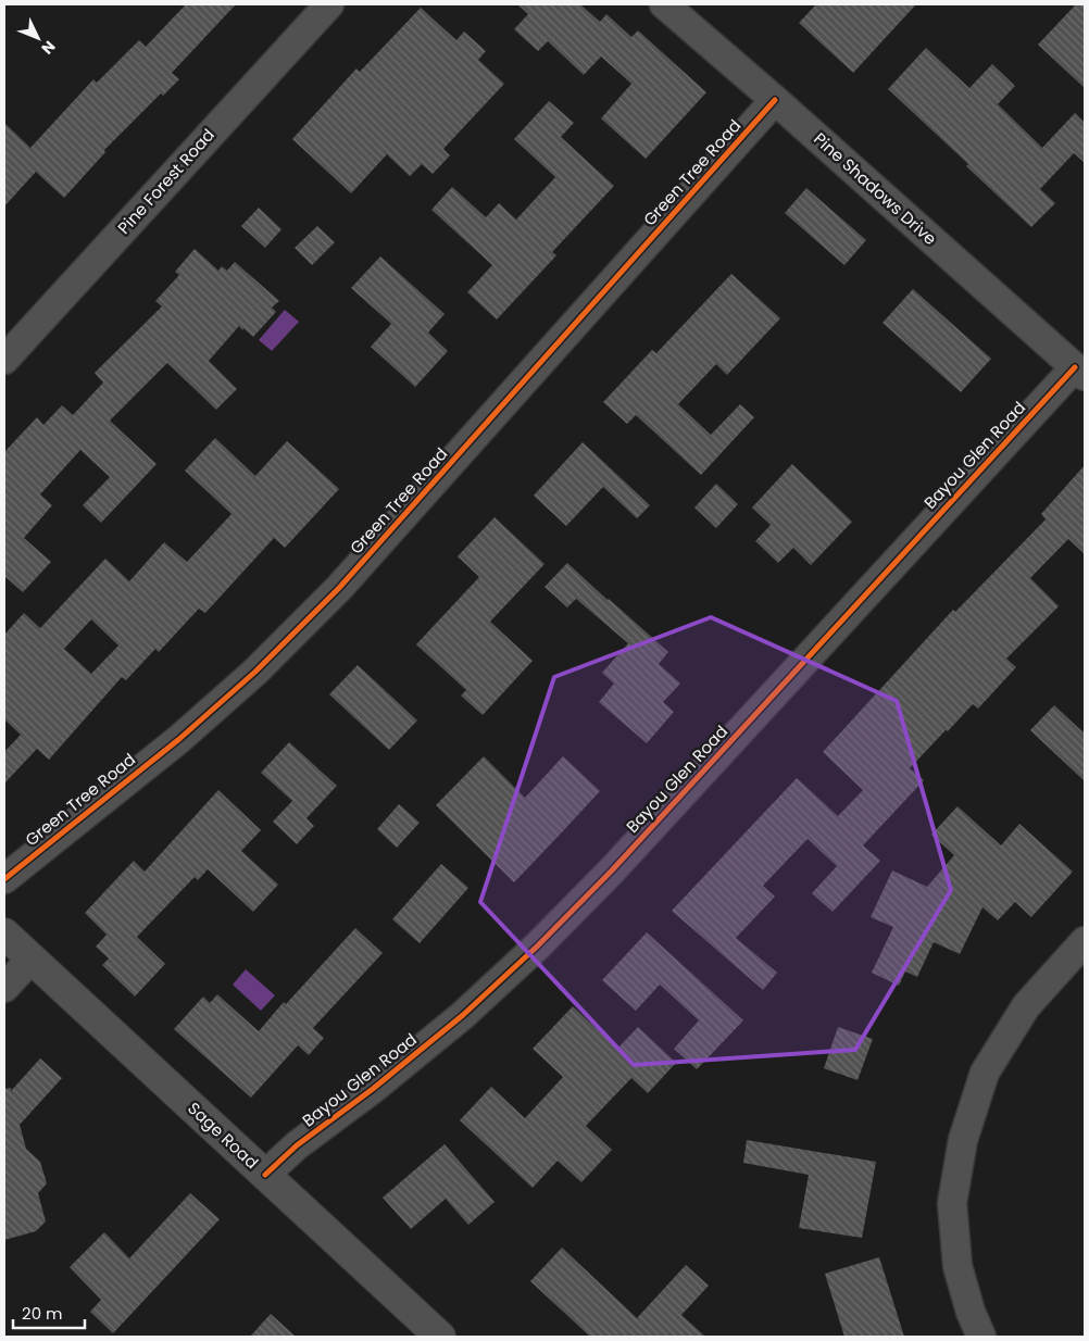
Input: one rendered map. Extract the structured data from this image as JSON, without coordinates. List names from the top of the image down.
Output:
{
  "streets": {
    "street": [
      "Green Tree Road",
      "Pine Forest Road",
      "Pine Shadows Drive",
      "Bayou Glen Road",
      "Sage Road"
    ]
  },
  "crossings": [
    ["Green Tree Road", "Pine Shadows Drive"],
    ["Pine Shadows Drive", "Bayou Glen Road"],
    ["Bayou Glen Road", "Sage Road"]
  ],
  "scale_bar": "20 m",
  "north": "bottom right"
}
